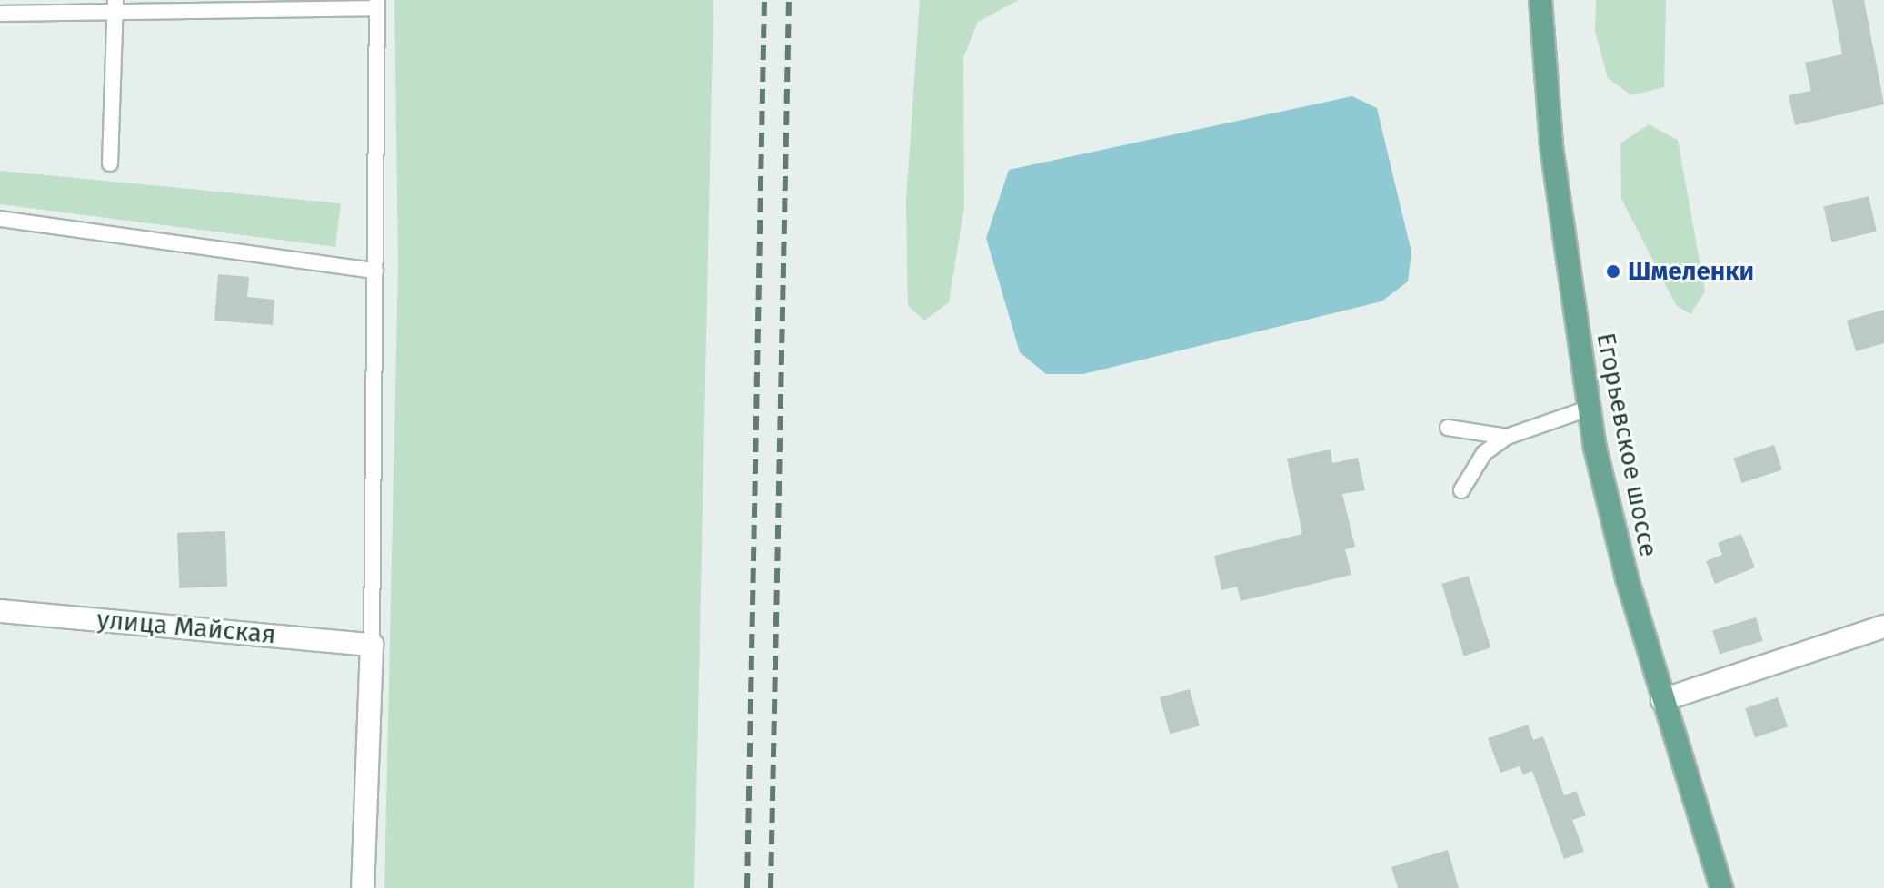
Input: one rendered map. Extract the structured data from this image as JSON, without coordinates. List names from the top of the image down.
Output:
{
  "streets": {
    "main road": ["Егорьевское шоссе"],
    "street": ["улица Майская"]
  },
  "places": ["Шмеленки"]
}
